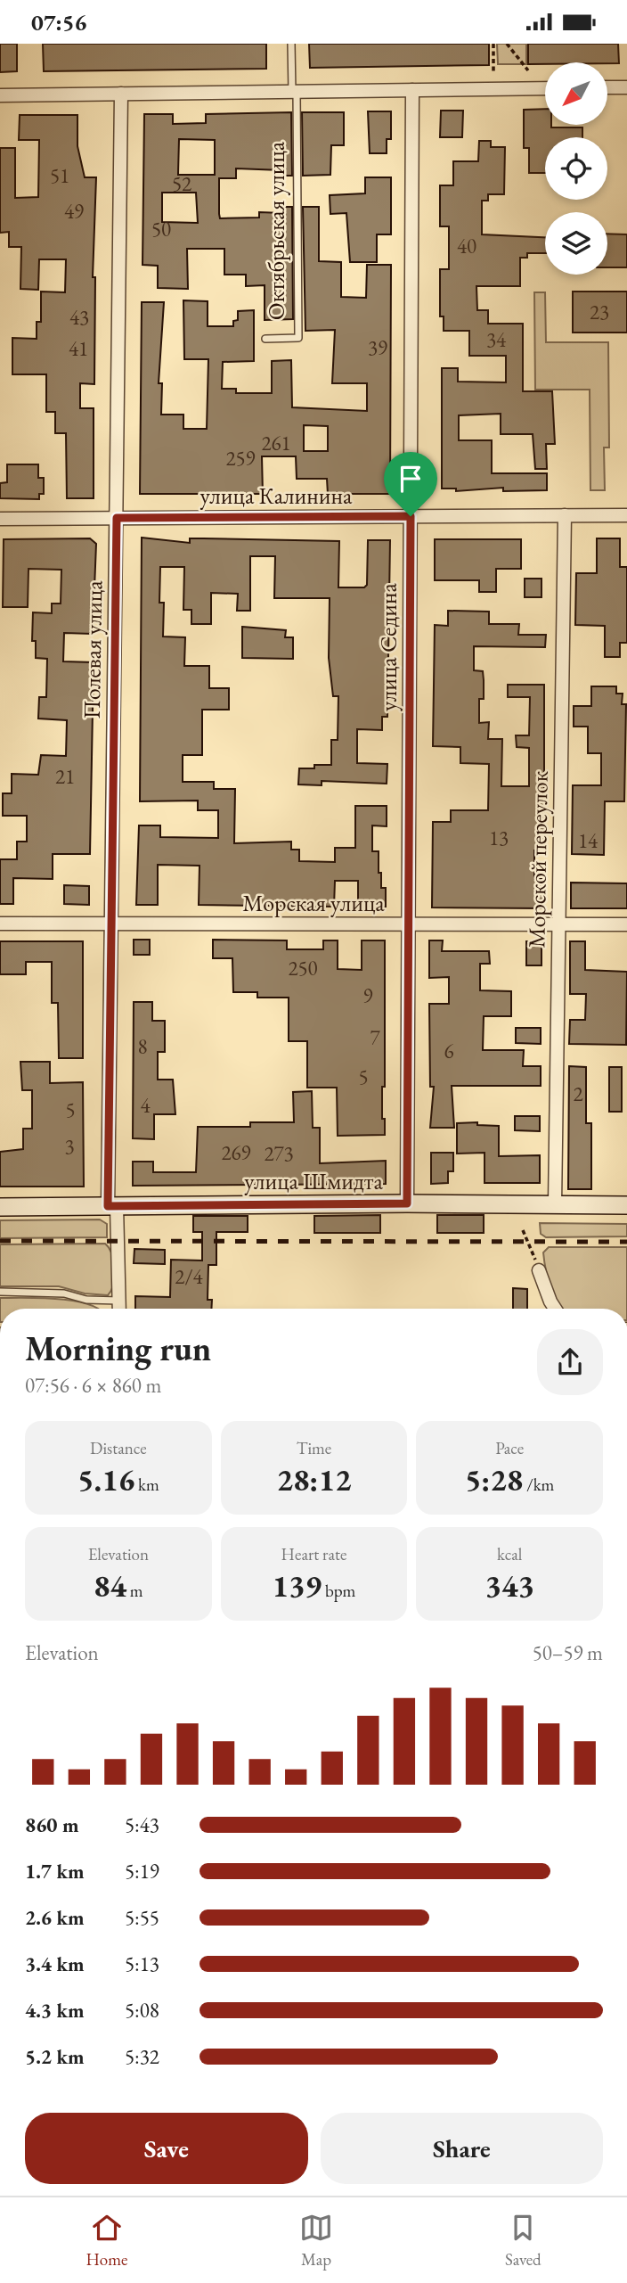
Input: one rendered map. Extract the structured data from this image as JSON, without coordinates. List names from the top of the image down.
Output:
{
  "streets": {
    "street": [
      "улица Калинина",
      "улица Седина",
      "Полевая улица",
      "Морской переулок",
      "Морская улица",
      "улица Шмидта"
    ],
    "lane": ["Октябрьская улица"]
  },
  "crossings": [
    ["улица Калинина", "улица Седина"],
    ["улица Калинина", "Полевая улица"],
    ["улица Калинина", "Морской переулок"],
    ["улица Седина", "Морская улица"],
    ["улица Седина", "улица Шмидта"],
    ["Полевая улица", "Морская улица"],
    ["Полевая улица", "улица Шмидта"],
    ["Морской переулок", "Морская улица"],
    ["Морской переулок", "улица Шмидта"]
  ],
  "house_numbers": [
    "51",
    "52",
    "49",
    "50",
    "40",
    "23",
    "43",
    "34",
    "39",
    "41",
    "261",
    "259",
    "21",
    "13",
    "14",
    "250",
    "9",
    "7",
    "8",
    "6",
    "5",
    "2",
    "4",
    "5",
    "3",
    "269",
    "273",
    "2/4"
  ],
  "north": "bottom left",
  "page": {
    "status": "07:56",
    "heading": ["Morning run", "07:56 · 6 × 860 m"],
    "stats": [
      ["Distance", "5.16 km"],
      ["Time", "28:12"],
      ["Pace", "5:28 /km"],
      ["Elevation", "84 m"],
      ["Heart rate", "139 bpm"],
      ["kcal", "343"]
    ],
    "chart": ["Elevation", "50–59 m"],
    "list": [
      {
        "name": "860 m",
        "note": "5:43"
      },
      {
        "name": "1.7 km",
        "note": "5:19"
      },
      {
        "name": "2.6 km",
        "note": "5:55"
      },
      {
        "name": "3.4 km",
        "note": "5:13"
      },
      {
        "name": "4.3 km",
        "note": "5:08"
      },
      {
        "name": "5.2 km",
        "note": "5:32"
      }
    ],
    "buttons": ["Save", "Share"],
    "tabs": ["Home", "Map", "Saved"]
  }
}
